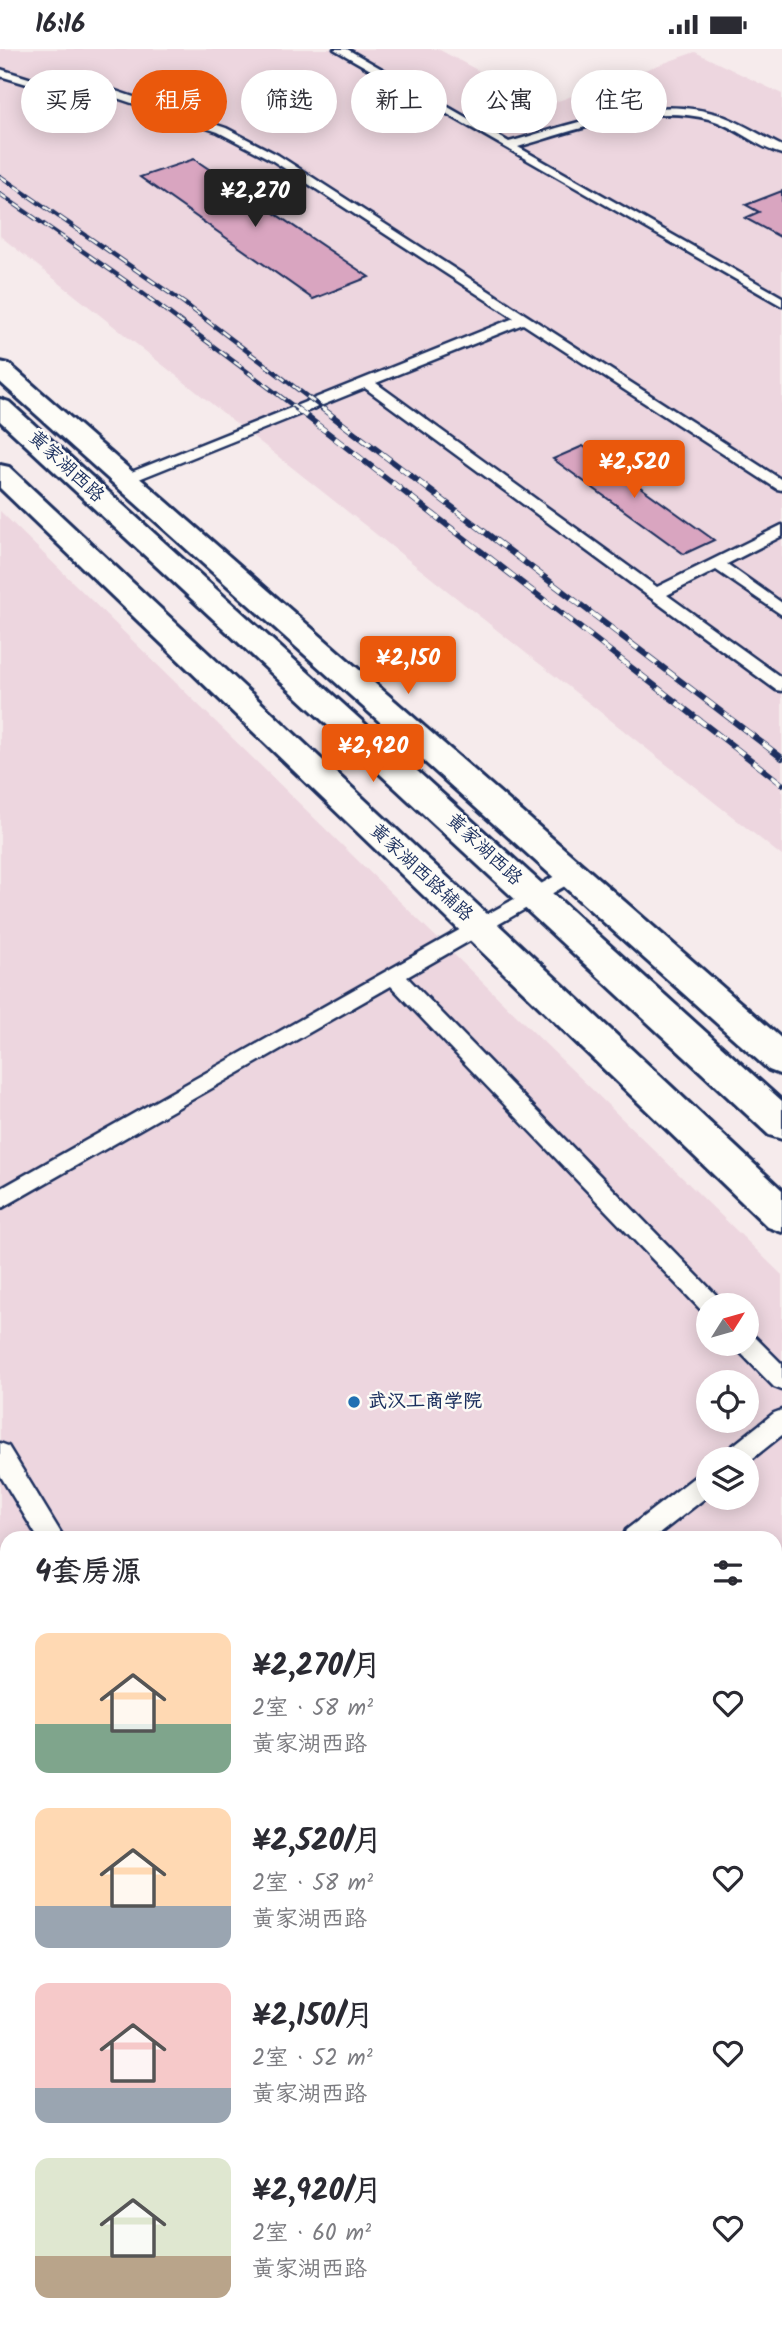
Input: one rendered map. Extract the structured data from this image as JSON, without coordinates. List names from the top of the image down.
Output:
{
  "streets": {
    "main road": ["黄家湖西路", "黄家湖西路辅路"]
  },
  "places": ["武汉工商学院"],
  "north": "top right",
  "page": {
    "status": "16:16",
    "chip": [
      "买房",
      "租房",
      "筛选",
      "新上",
      "公寓",
      "住宅"
    ],
    "price": [
      "¥2,270",
      "¥2,520",
      "¥2,150",
      "¥2,920"
    ],
    "heading": "4套房源",
    "list": [
      {
        "name": "¥2,270/月",
        "note": "2室 · 58 m² · 黄家湖西路"
      },
      {
        "name": "¥2,520/月",
        "note": "2室 · 58 m² · 黄家湖西路"
      },
      {
        "name": "¥2,150/月",
        "note": "2室 · 52 m² · 黄家湖西路"
      },
      {
        "name": "¥2,920/月",
        "note": "2室 · 60 m² · 黄家湖西路"
      }
    ]
  }
}
